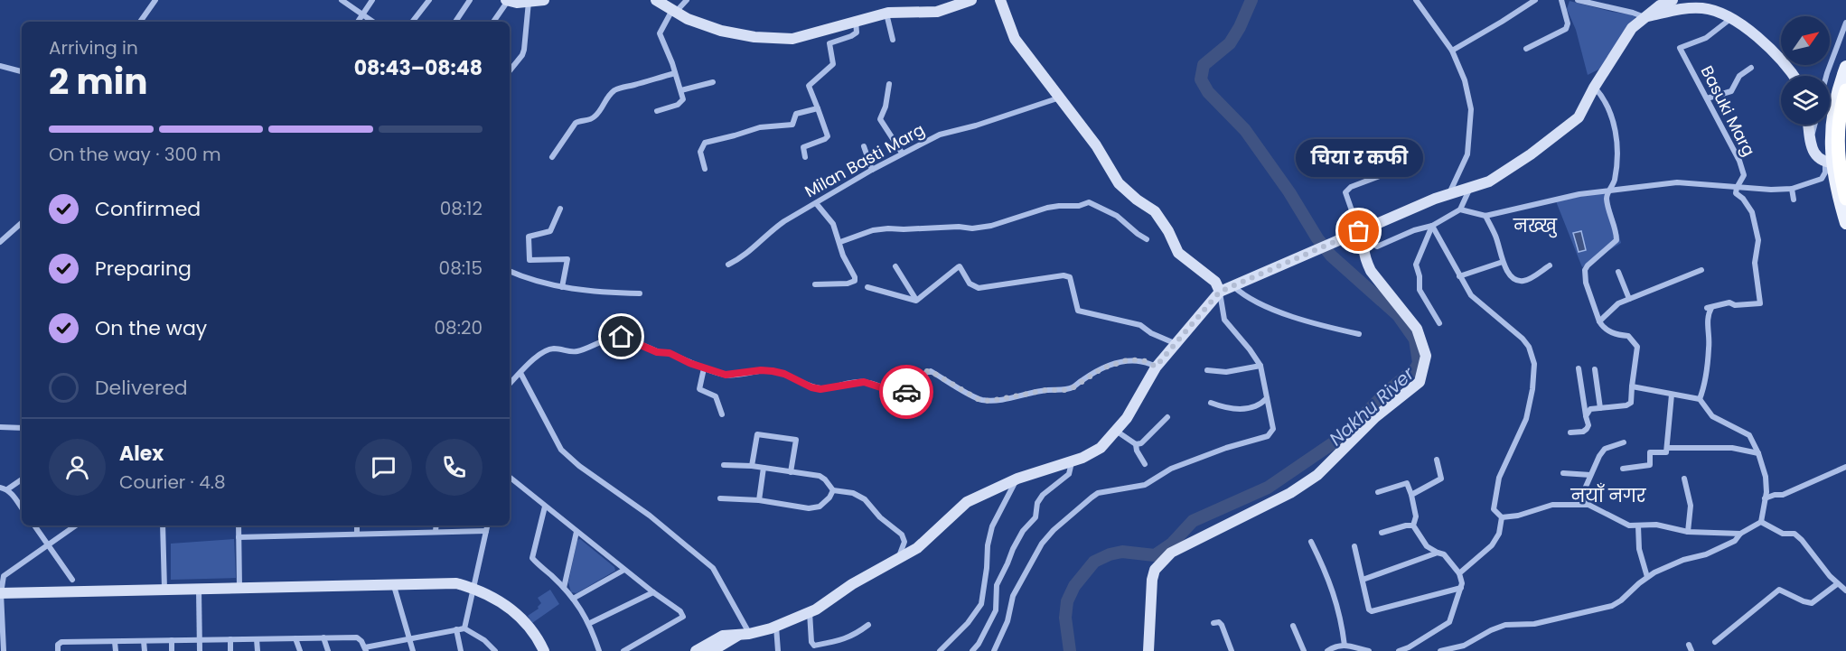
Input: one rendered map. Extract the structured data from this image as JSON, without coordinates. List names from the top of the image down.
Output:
{
  "streets": {
    "street": ["Basuki Marg", "Milan Basti Marg"]
  },
  "districts": ["नख्खु", "नयाँ नगर"],
  "water": ["Nakhu River"],
  "places": ["चिया र कफी"],
  "north": "top right",
  "page": {
    "heading": ["2 min", "Arriving in", "08:43–08:48"],
    "panel": ["Alex", "Courier · 4.8"],
    "bar": "On the way · 300 m",
    "bubble": "चिया र कफी",
    "list": [
      ["Confirmed", "08:12"],
      ["Preparing", "08:15"],
      ["On the way", "08:20"],
      "Delivered"
    ]
  }
}
